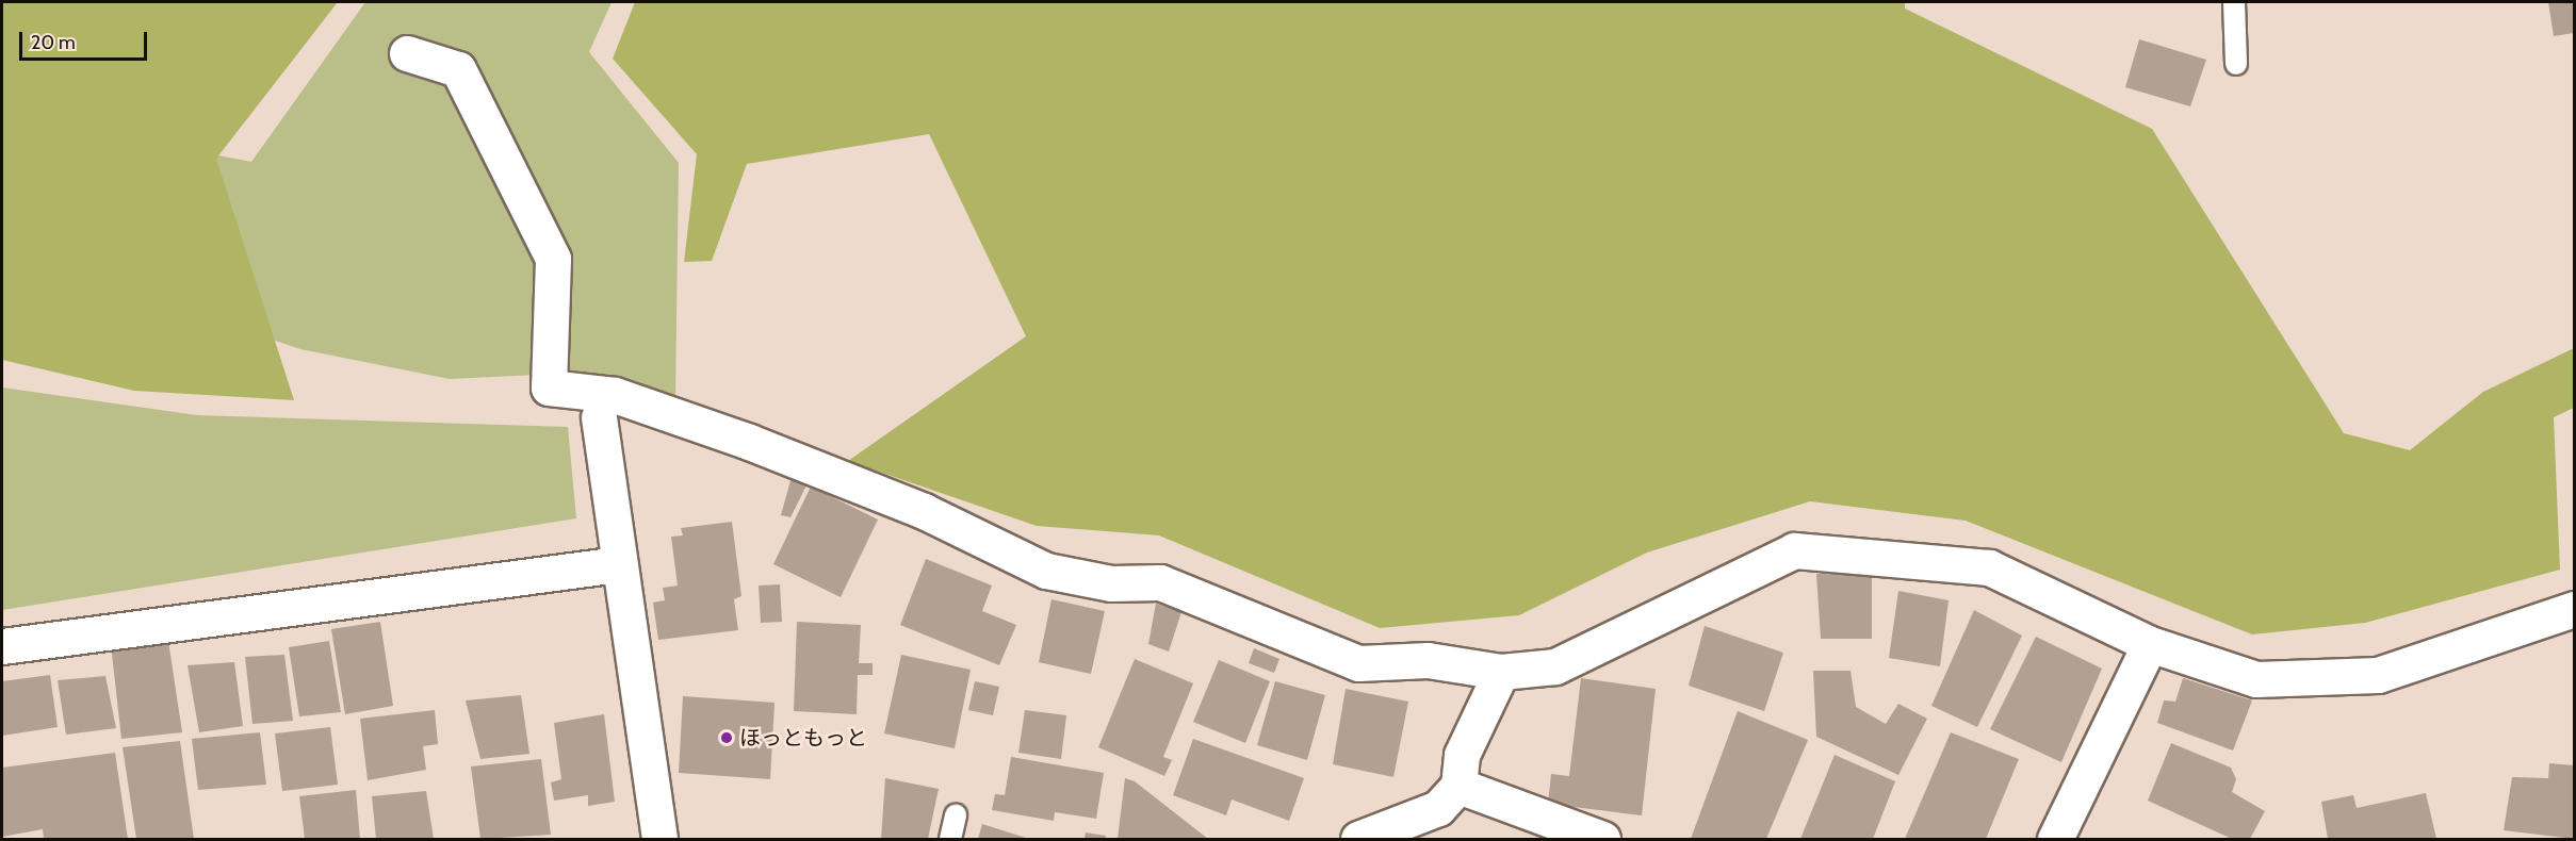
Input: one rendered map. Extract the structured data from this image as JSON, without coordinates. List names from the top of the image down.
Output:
{
  "places": ["ほっともっと"],
  "scale_bar": "20 m"
}
